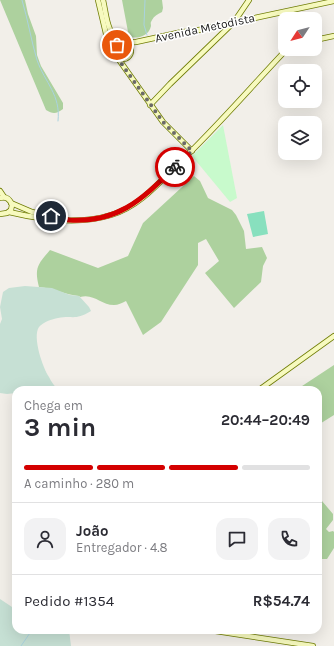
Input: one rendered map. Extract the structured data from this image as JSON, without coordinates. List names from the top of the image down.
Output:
{
  "streets": {
    "street": ["Avenida Metodista"]
  },
  "north": "bottom left",
  "page": {
    "heading": ["3 min", "Chega em", "20:44–20:49"],
    "panel": [
      "João",
      "Entregador · 4.8",
      "Pedido #1354",
      "R$54.74"
    ],
    "bar": "A caminho · 280 m"
  }
}
